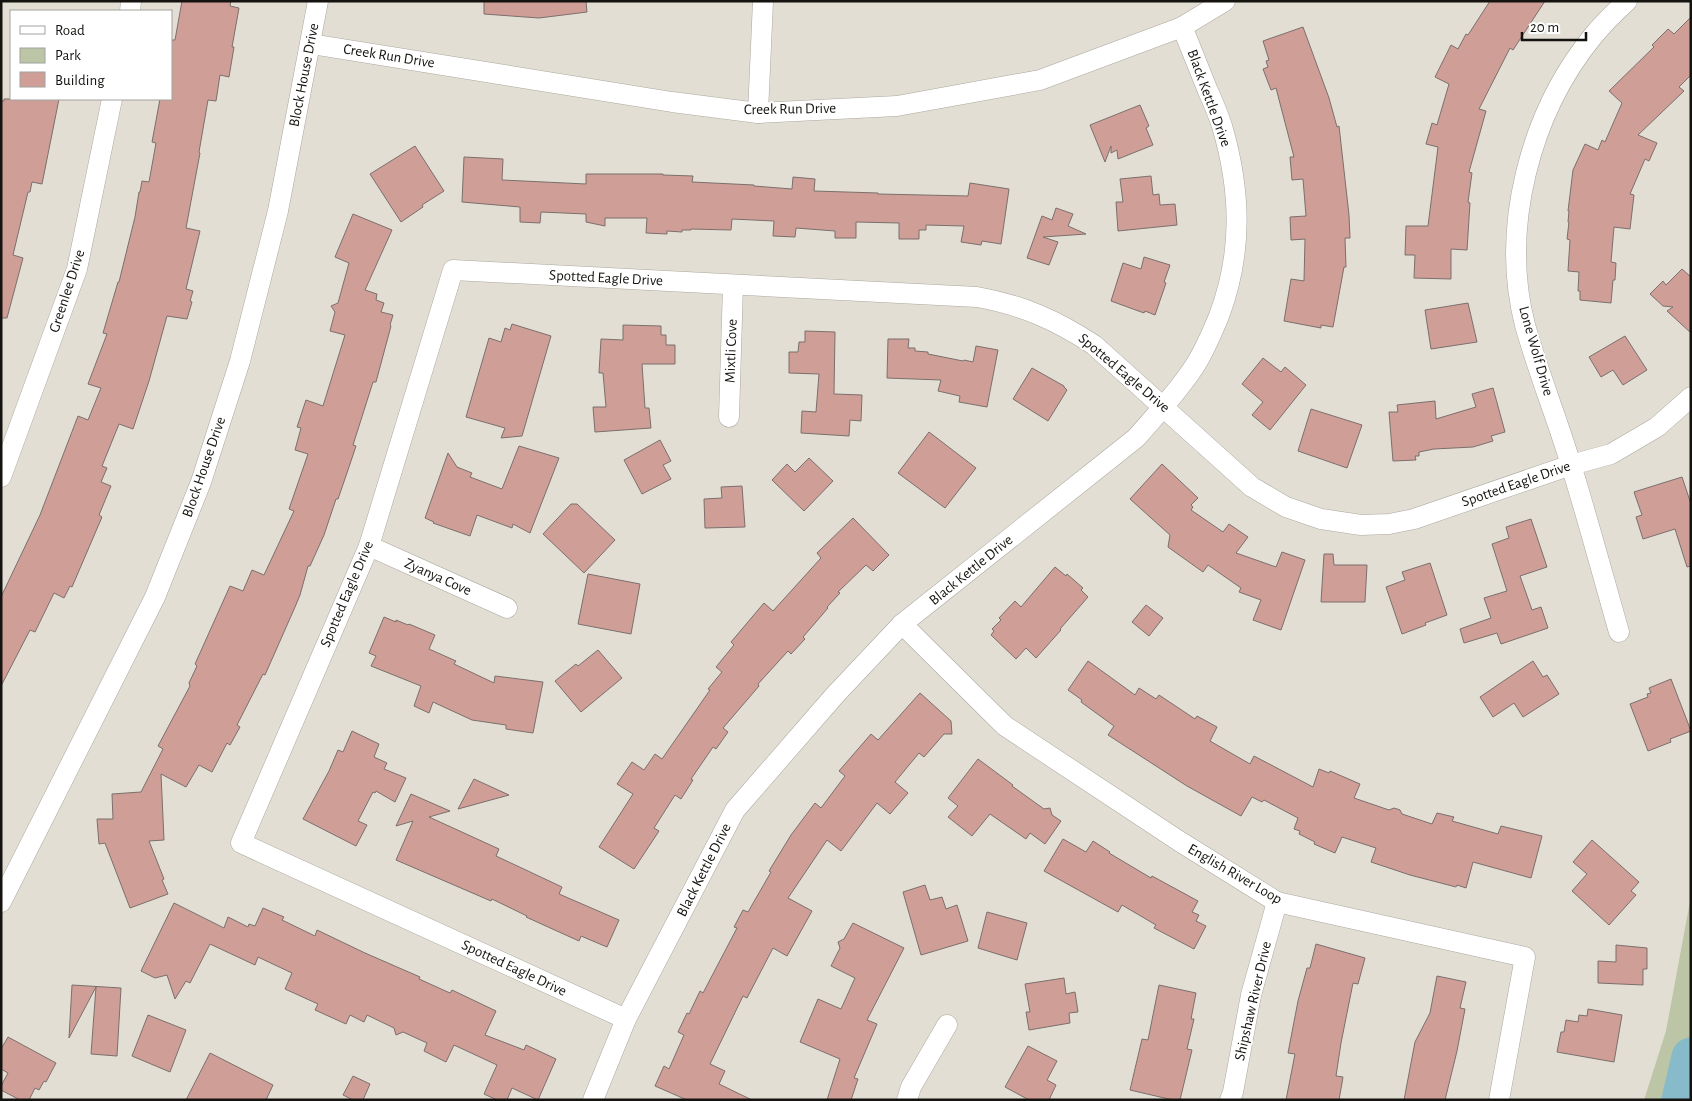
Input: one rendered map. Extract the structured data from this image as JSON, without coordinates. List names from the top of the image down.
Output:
{
  "streets": {
    "street": [
      "Creek Run Drive",
      "Block House Drive",
      "Black Kettle Drive",
      "Spotted Eagle Drive",
      "Greenlee Drive",
      "Mixtli Cove",
      "Lone Wolf Drive",
      "Zyanya Cove",
      "English River Loop",
      "Shipshaw River Drive"
    ]
  },
  "crossings": [
    ["Creek Run Drive", "Block House Drive"],
    ["Creek Run Drive", "Black Kettle Drive"],
    ["Black Kettle Drive", "Spotted Eagle Drive"],
    ["Black Kettle Drive", "English River Loop"],
    ["Spotted Eagle Drive", "Mixtli Cove"],
    ["Spotted Eagle Drive", "Lone Wolf Drive"],
    ["Spotted Eagle Drive", "Zyanya Cove"],
    ["English River Loop", "Shipshaw River Drive"]
  ],
  "legend": ["Road", "Park", "Building"],
  "scale_bar": "20 m"
}
